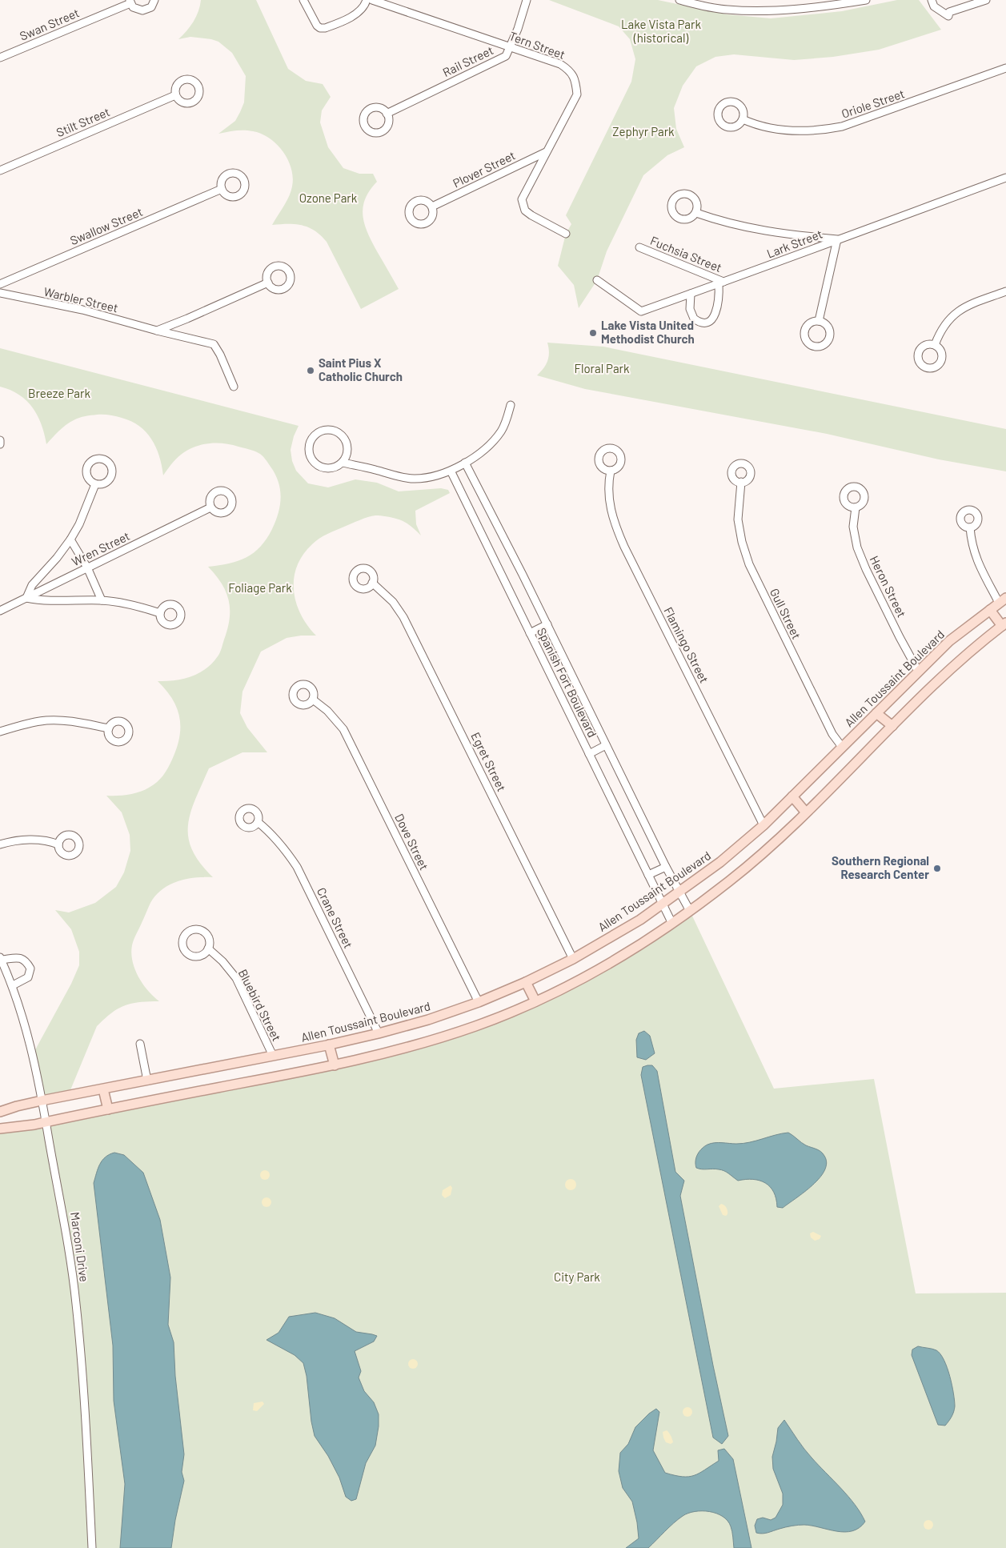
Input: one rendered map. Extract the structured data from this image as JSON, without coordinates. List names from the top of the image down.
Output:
{
  "streets": {
    "main road": ["Allen Toussaint Boulevard"],
    "street": [
      "Swan Street",
      "Tern Street",
      "Rail Street",
      "Oriole Street",
      "Stilt Street",
      "Plover Street",
      "Swallow Street",
      "Lark Street",
      "Fuchsia Street",
      "Warbler Street",
      "Wren Street",
      "Heron Street",
      "Gull Street",
      "Flamingo Street",
      "Spanish Fort Boulevard",
      "Egret Street",
      "Dove Street",
      "Crane Street",
      "Bluebird Street",
      "Marconi Drive"
    ]
  },
  "crossings": [
    ["Tern Street", "Rail Street"],
    ["Tern Street", "Plover Street"],
    ["Lark Street", "Fuchsia Street"],
    ["Heron Street", "Allen Toussaint Boulevard"],
    ["Gull Street", "Allen Toussaint Boulevard"],
    ["Flamingo Street", "Allen Toussaint Boulevard"],
    ["Allen Toussaint Boulevard", "Spanish Fort Boulevard"],
    ["Allen Toussaint Boulevard", "Egret Street"],
    ["Allen Toussaint Boulevard", "Dove Street"],
    ["Allen Toussaint Boulevard", "Crane Street"],
    ["Allen Toussaint Boulevard", "Bluebird Street"],
    ["Allen Toussaint Boulevard", "Marconi Drive"]
  ],
  "parks": [
    "Lake Vista Park (historical)",
    "Zephyr Park",
    "Ozone Park",
    "Floral Park",
    "Breeze Park",
    "Foliage Park",
    "City Park"
  ],
  "places": ["Lake Vista United Methodist Church", "Saint Pius X Catholic Church", "Southern Regional Research Center"]
}
